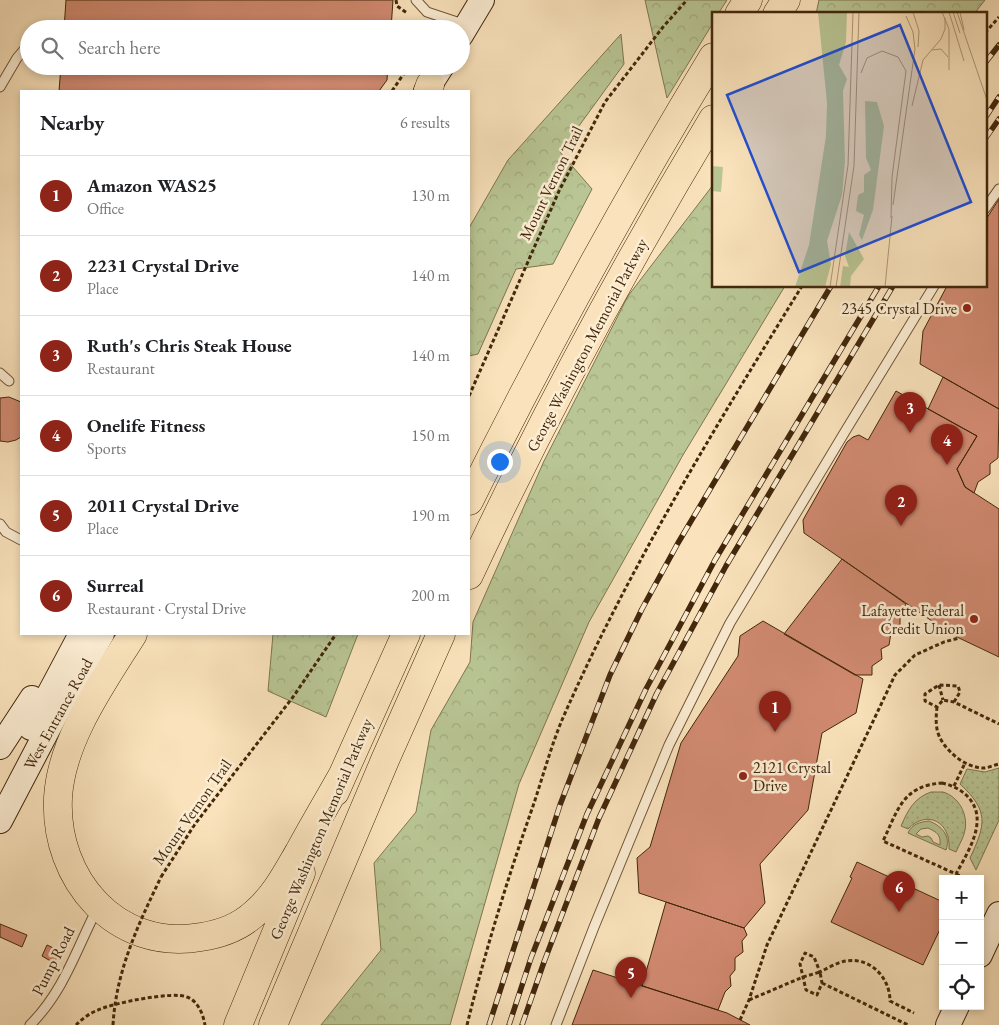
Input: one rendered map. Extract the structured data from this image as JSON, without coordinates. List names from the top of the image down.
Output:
{
  "streets": {
    "highway": ["George Washington Memorial Parkway"],
    "main road": ["West Entrance Road"],
    "lane": ["Pump Road"],
    "path": ["Mount Vernon Trail"]
  },
  "places": ["2345 Crystal Drive", "Lafayette Federal Credit Union", "2121 Crystal Drive"],
  "page": {
    "search": "Search here",
    "heading": ["Nearby", "6 results"],
    "list": [
      {
        "mark": "1",
        "name": "Amazon WAS25",
        "note": "Office",
        "value": "130 m"
      },
      {
        "mark": "2",
        "name": "2231 Crystal Drive",
        "note": "Place",
        "value": "140 m"
      },
      {
        "mark": "3",
        "name": "Ruth's Chris Steak House",
        "note": "Restaurant",
        "value": "140 m"
      },
      {
        "mark": "4",
        "name": "Onelife Fitness",
        "note": "Sports",
        "value": "150 m"
      },
      {
        "mark": "5",
        "name": "2011 Crystal Drive",
        "note": "Place",
        "value": "190 m"
      },
      {
        "mark": "6",
        "name": "Surreal",
        "note": "Restaurant · Crystal Drive",
        "value": "200 m"
      }
    ],
    "pins": [
      "3",
      "4",
      "2",
      "1",
      "6",
      "5"
    ],
    "map_buttons": ["+", "−"]
  }
}
